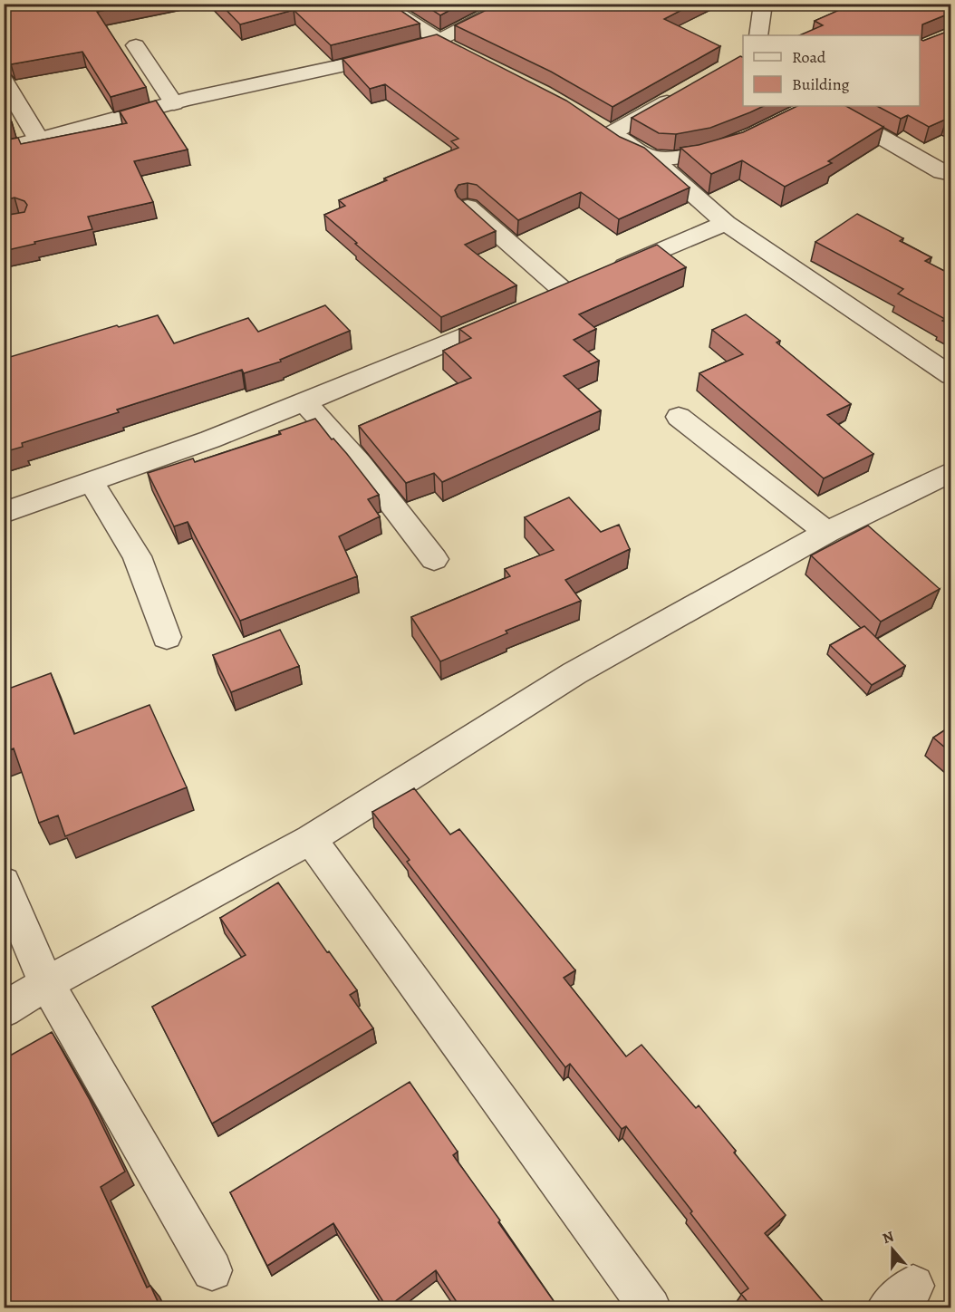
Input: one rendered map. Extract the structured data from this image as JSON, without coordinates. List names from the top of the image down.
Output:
{
  "legend": ["Road", "Building"],
  "north": "top"
}
